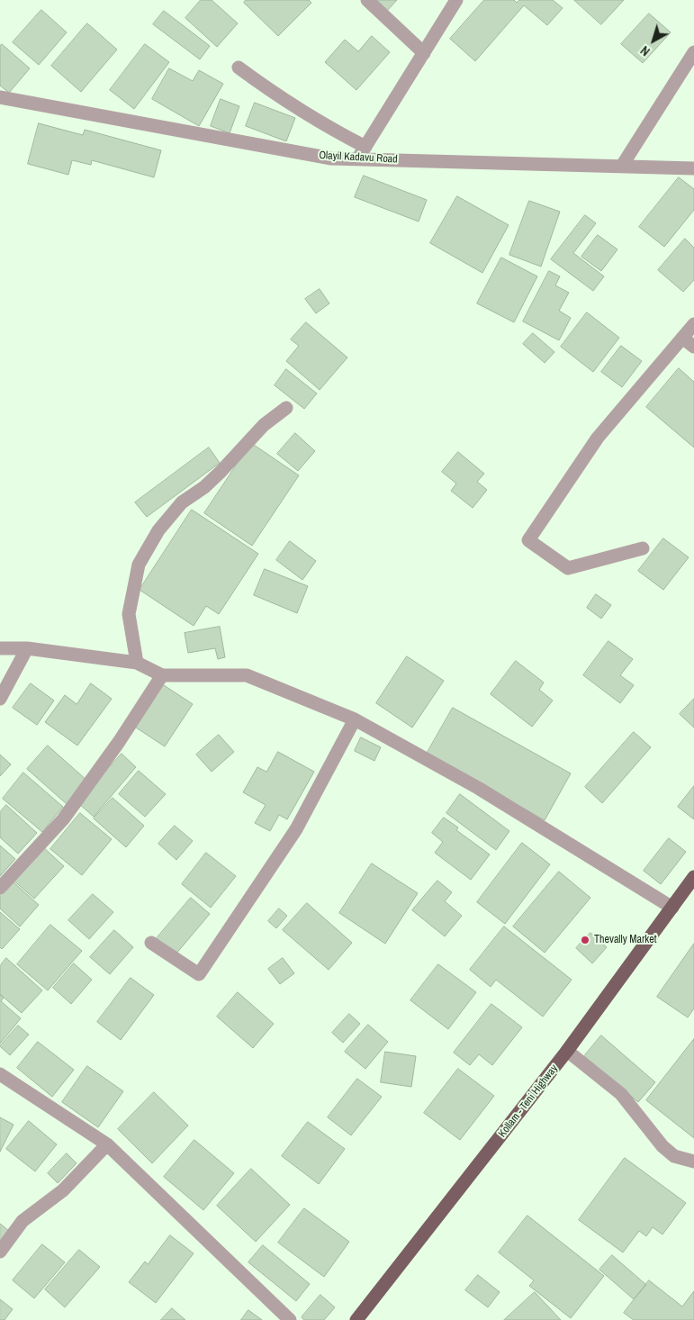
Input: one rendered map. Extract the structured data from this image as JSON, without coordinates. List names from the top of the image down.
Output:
{
  "streets": {
    "main road": ["Kollam - Teni Highway"],
    "street": ["Olayil Kadavu Road"]
  },
  "places": ["Thevally Market"],
  "north": "bottom left"
}
